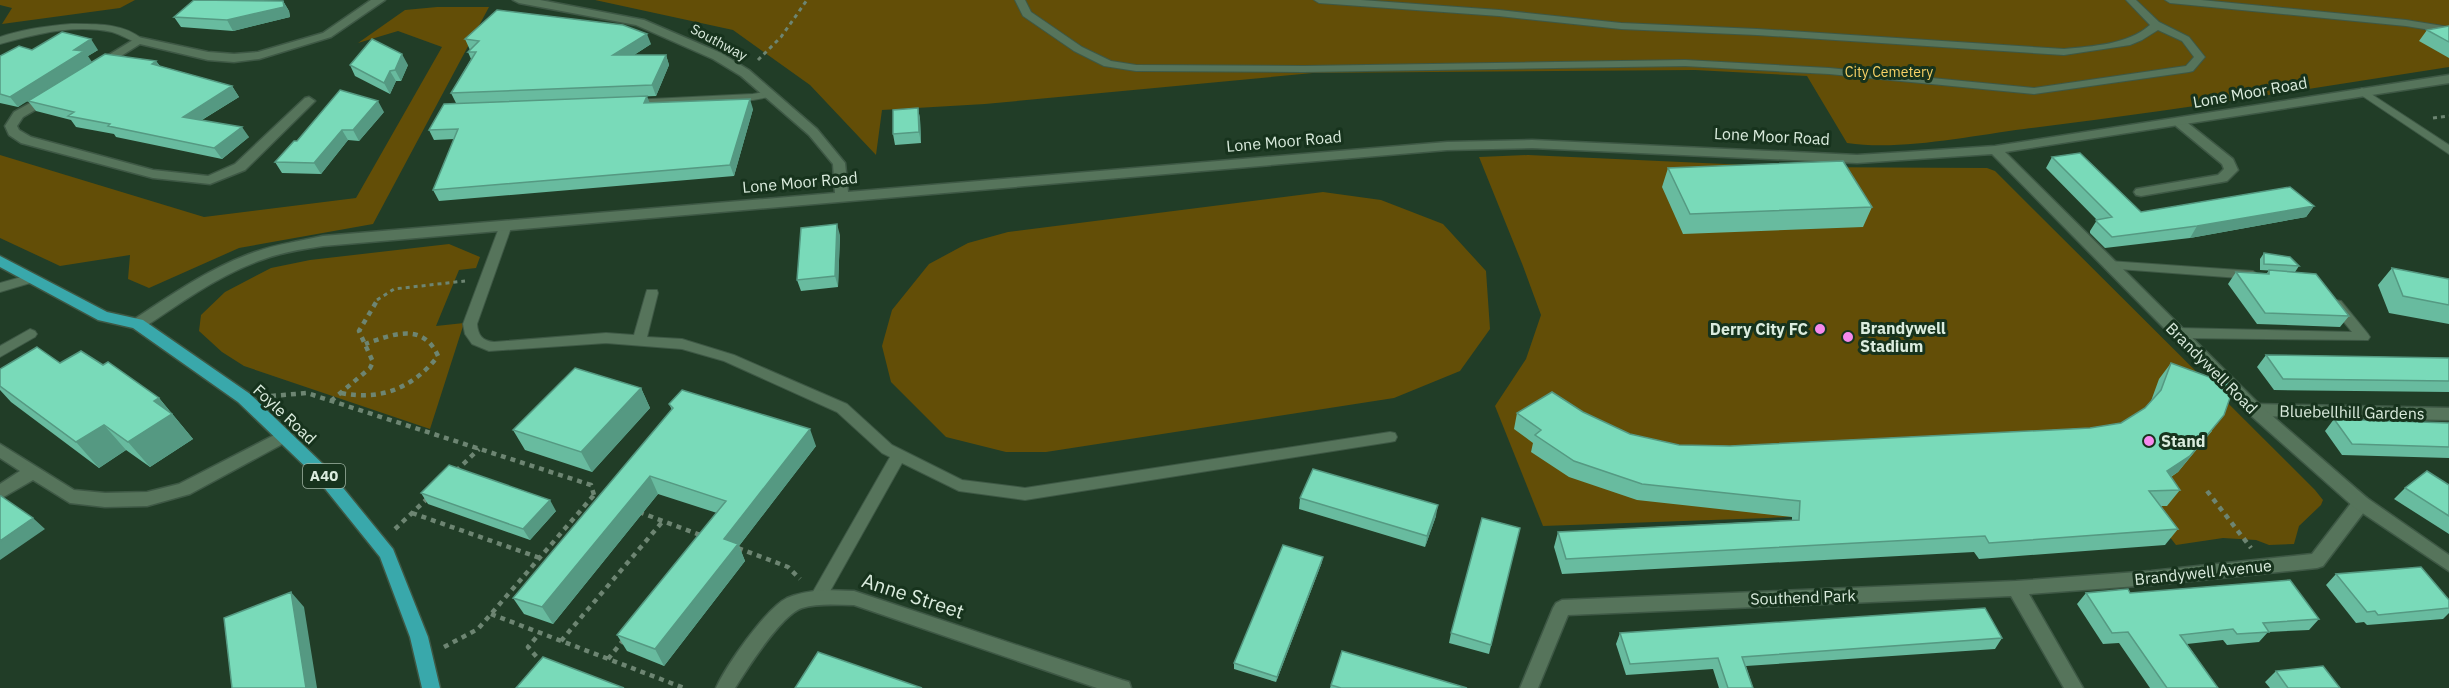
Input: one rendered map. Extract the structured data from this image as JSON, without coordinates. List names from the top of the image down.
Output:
{
  "streets": {
    "main road": ["Foyle Road", "A40"],
    "street": [
      "Southway",
      "Lone Moor Road",
      "Brandywell Road",
      "Bluebellhill Gardens",
      "Brandywell Avenue",
      "Anne Street",
      "Southend Park"
    ]
  },
  "crossings": [
    ["Southway", "Lone Moor Road"],
    ["Lone Moor Road", "Brandywell Road"],
    ["Lone Moor Road", "Foyle Road"],
    ["Lone Moor Road", "A40"],
    ["Brandywell Road", "Bluebellhill Gardens"],
    ["Brandywell Road", "Brandywell Avenue"],
    ["Foyle Road", "A40"],
    ["Brandywell Avenue", "Southend Park"]
  ],
  "parks": ["City Cemetery"],
  "places": ["Derry City FC", "Brandywell Stadium", "Stand"]
}
